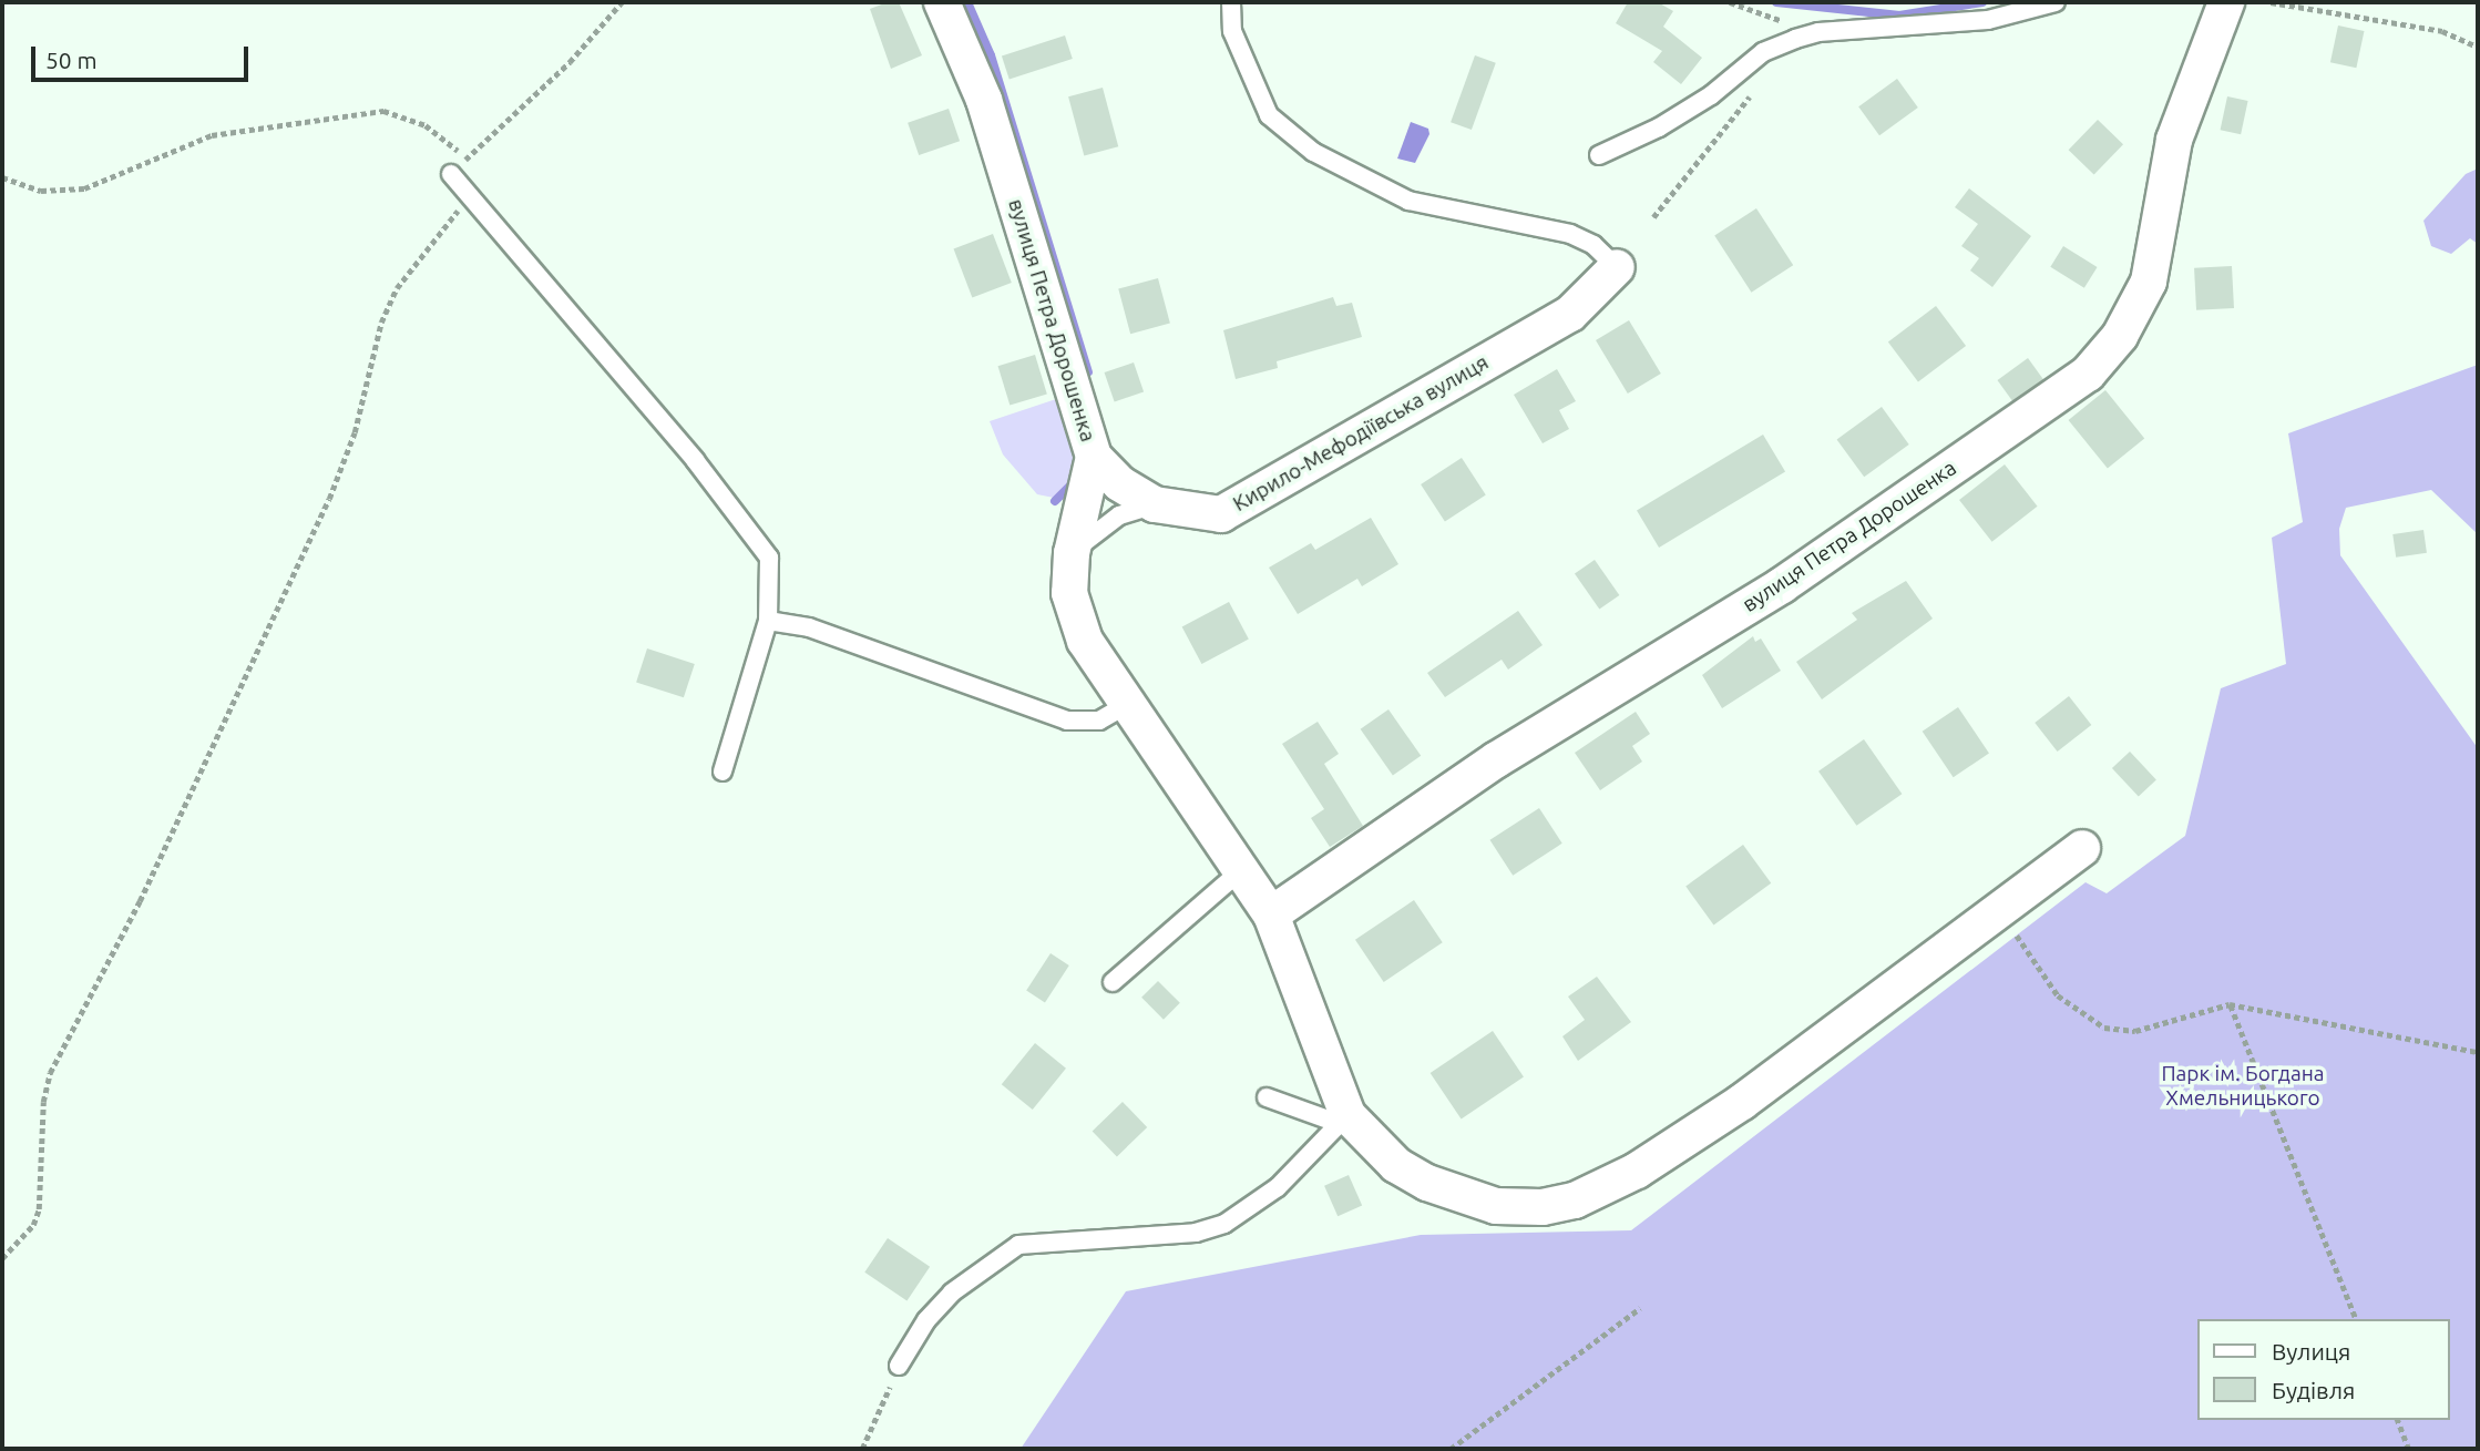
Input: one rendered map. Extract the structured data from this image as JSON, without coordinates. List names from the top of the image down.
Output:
{
  "streets": {
    "street": ["вулиця Петра Дорошенка", "Кирило-Мефодіївська вулиця"]
  },
  "crossings": [
    ["вулиця Петра Дорошенка", "Кирило-Мефодіївська вулиця"]
  ],
  "parks": ["Парк ім. Богдана Хмельницького"],
  "legend": ["Вулиця", "Будівля"],
  "scale_bar": "50 m"
}
